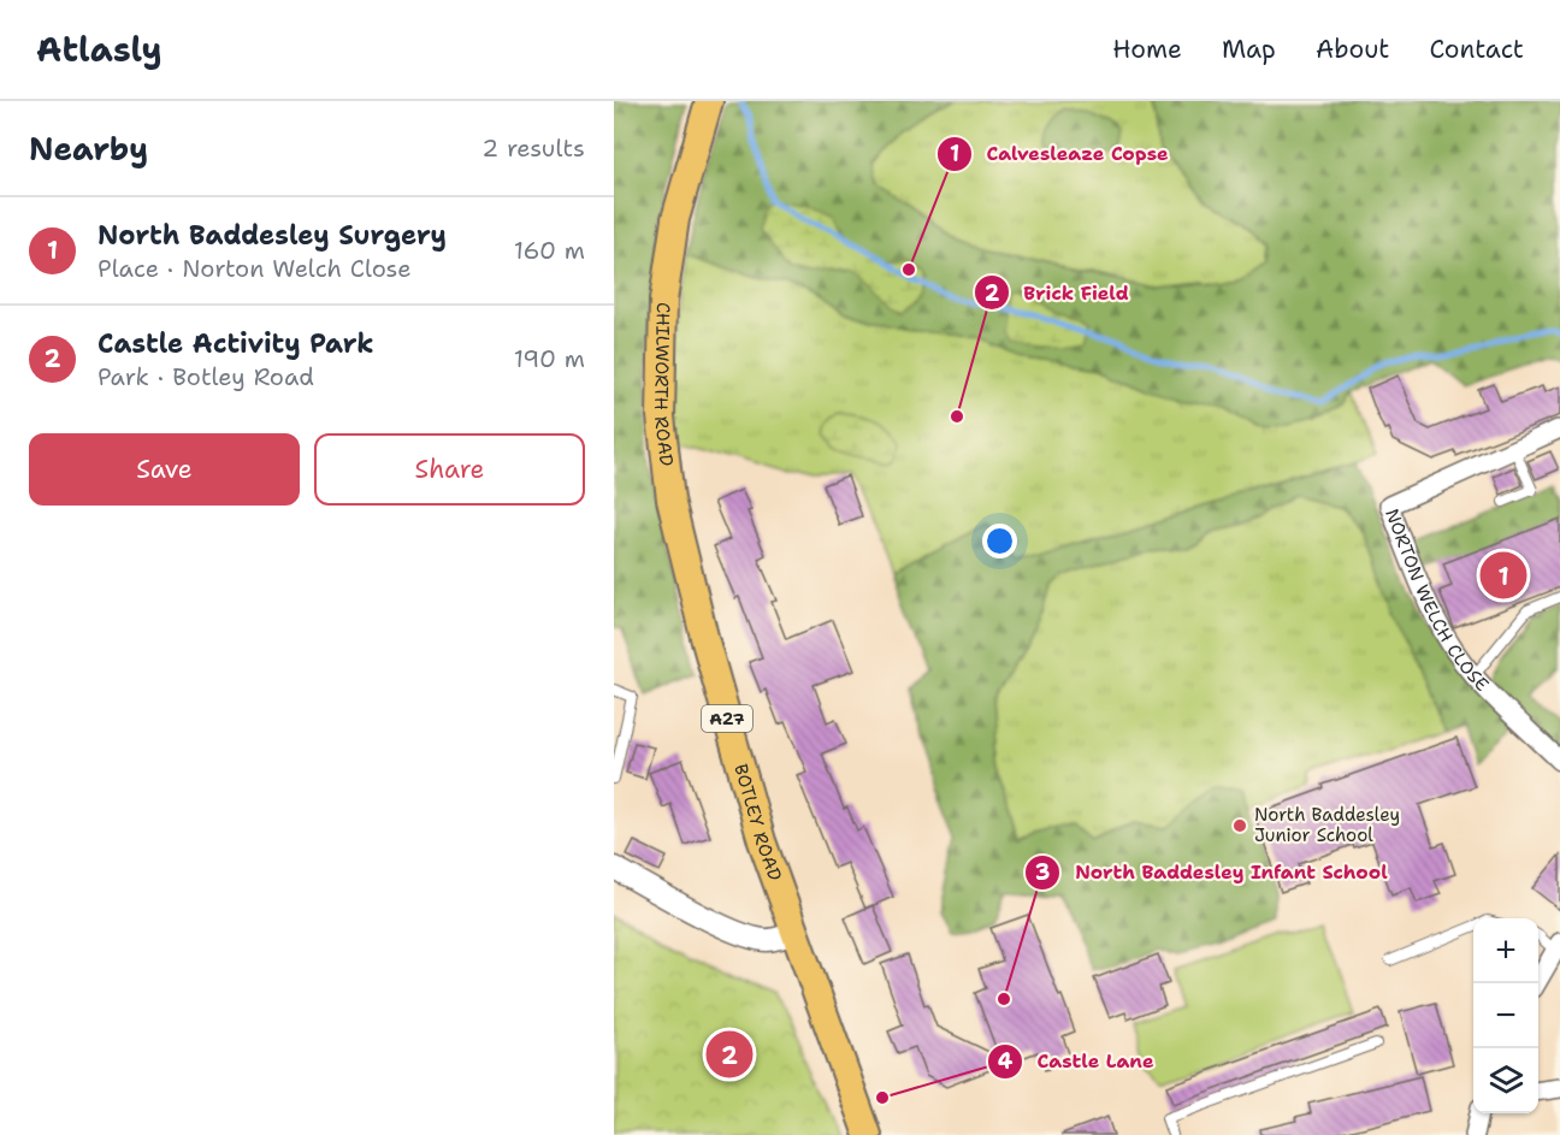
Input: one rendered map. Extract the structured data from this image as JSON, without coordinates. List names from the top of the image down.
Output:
{
  "streets": {
    "main road": ["CHILWORTH ROAD", "A27", "BOTLEY ROAD"],
    "street": ["NORTON WELCH CLOSE"]
  },
  "crossings": [
    ["CHILWORTH ROAD", "BOTLEY ROAD"]
  ],
  "places": [
    "Calvesleaze Copse",
    "Brick Field",
    "North Baddesley Junior School",
    "North Baddesley Infant School",
    "Castle Lane"
  ],
  "page": {
    "header": "Atlasly",
    "nav": [
      "Home",
      "Map",
      "About",
      "Contact"
    ],
    "heading": ["Nearby", "2 results"],
    "list": [
      {
        "mark": "1",
        "name": "North Baddesley Surgery",
        "note": "Place · Norton Welch Close",
        "value": "160 m"
      },
      {
        "mark": "2",
        "name": "Castle Activity Park",
        "note": "Park · Botley Road",
        "value": "190 m"
      }
    ],
    "buttons": ["Save", "Share"],
    "pins": ["1", "2"],
    "map_buttons": ["+", "−"]
  }
}
